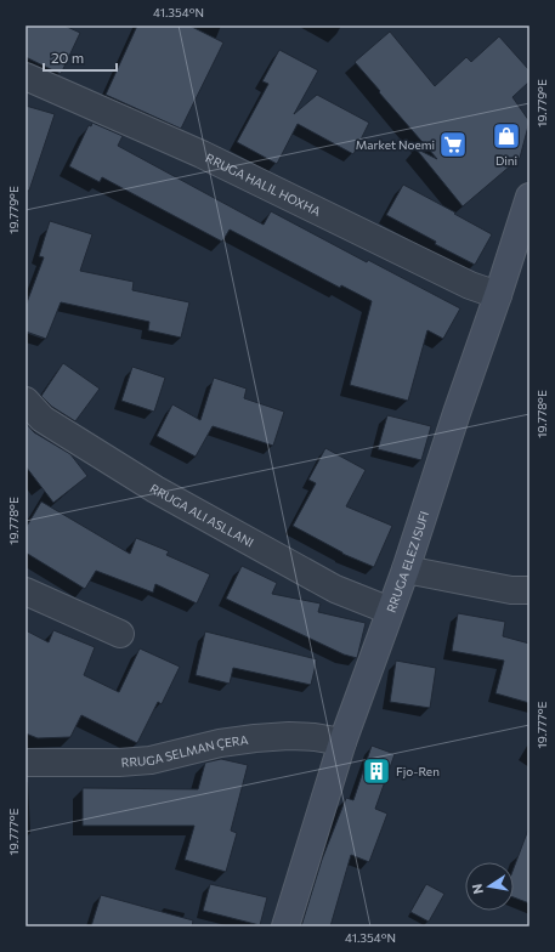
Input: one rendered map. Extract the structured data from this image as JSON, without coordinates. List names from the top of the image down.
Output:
{
  "streets": {
    "main road": ["RRUGA ELEZ ISUFI"],
    "street": ["RRUGA HALIL HOXHA", "RRUGA ALI ASLLANI", "RRUGA SELMAN ÇERA"]
  },
  "crossings": [
    ["RRUGA HALIL HOXHA", "RRUGA ELEZ ISUFI"],
    ["RRUGA ALI ASLLANI", "RRUGA ELEZ ISUFI"],
    ["RRUGA ELEZ ISUFI", "RRUGA SELMAN ÇERA"]
  ],
  "places": {
    "shop": ["Dini"],
    "supermarket": ["Market Noemi"],
    "building": ["Fjo-Ren"]
  },
  "scale_bar": "20 m",
  "north": "left",
  "coordinates": [
    "41.354°N",
    "19.779°E",
    "19.778°E",
    "19.777°E"
  ]
}
